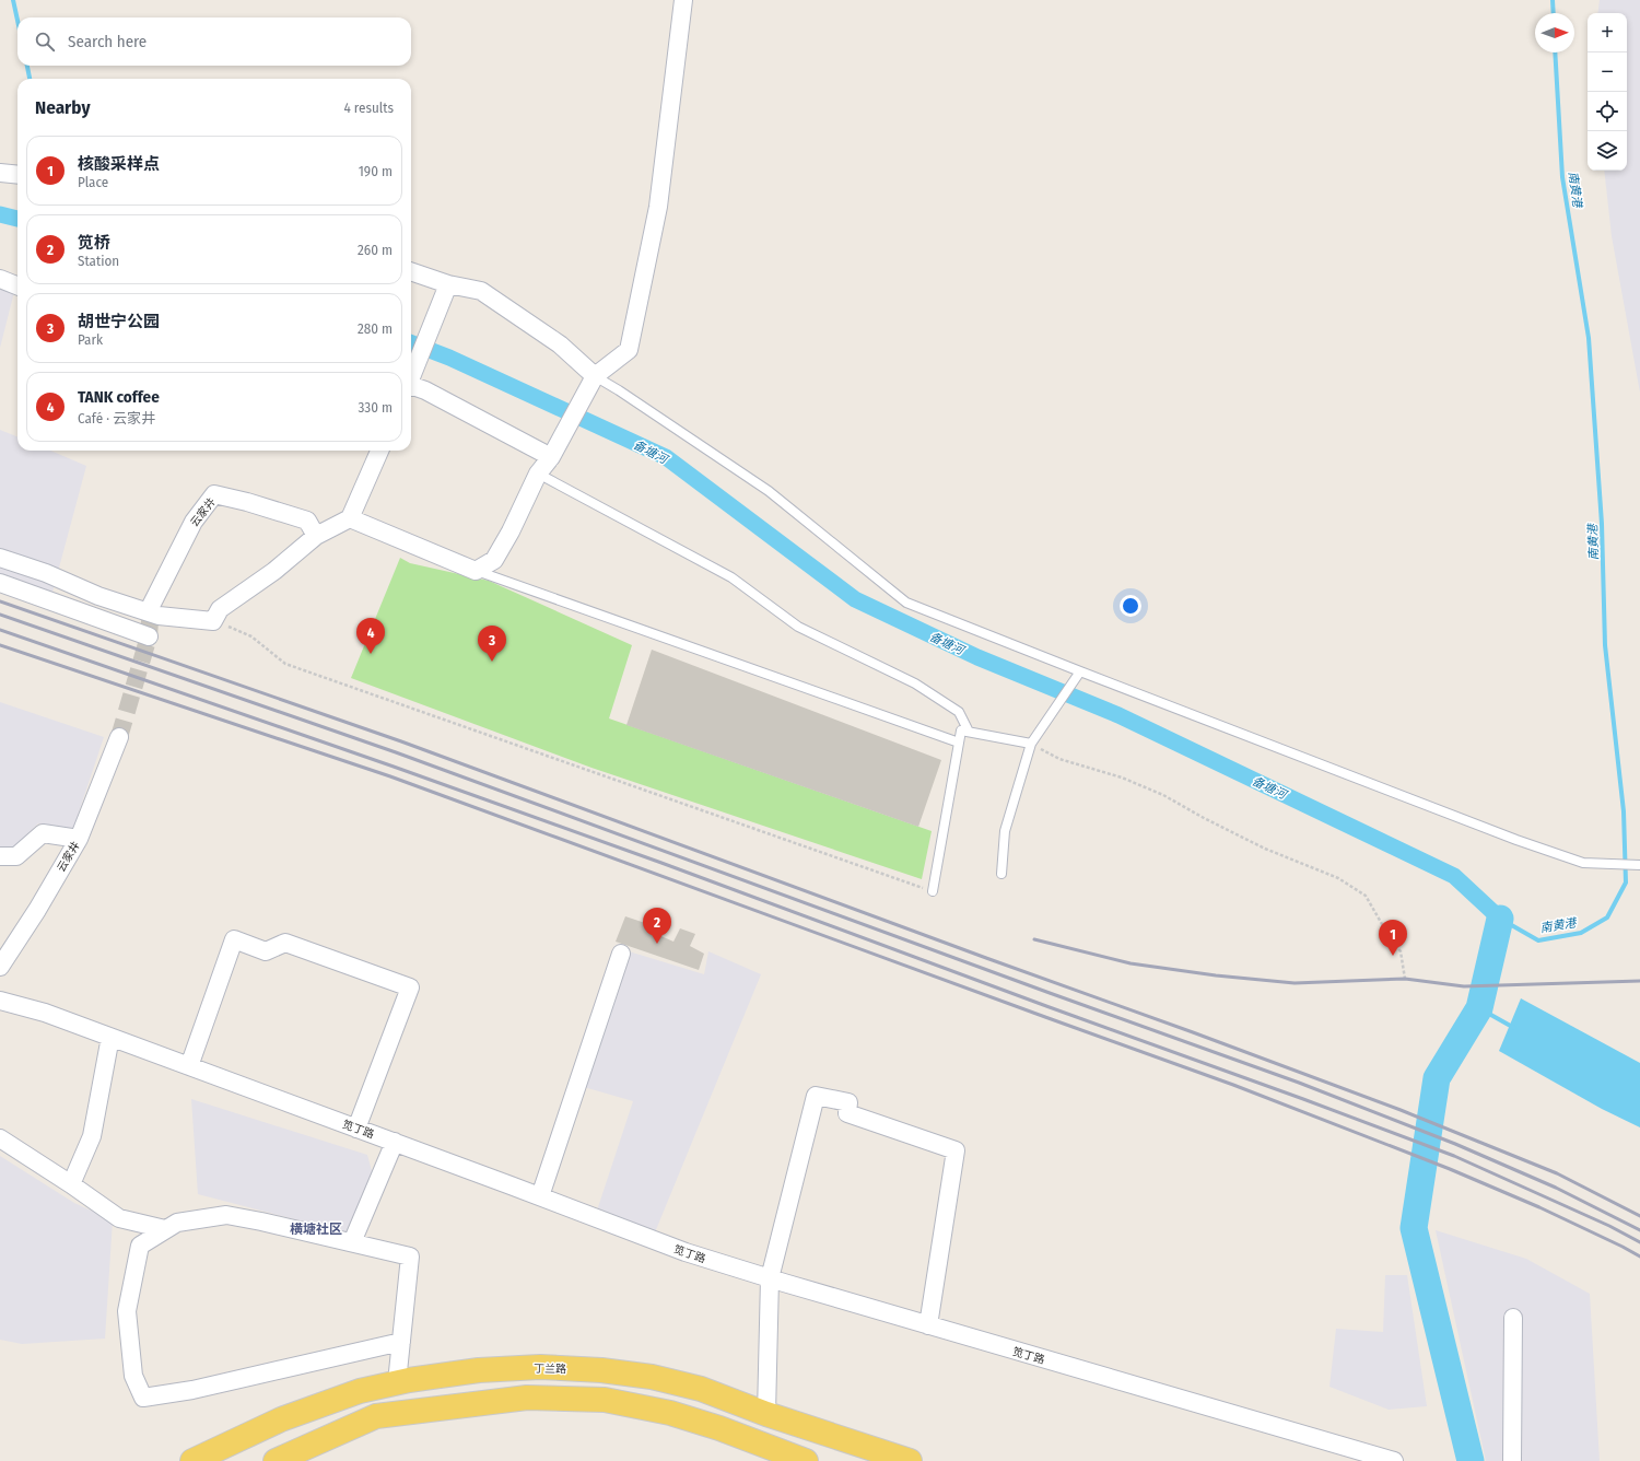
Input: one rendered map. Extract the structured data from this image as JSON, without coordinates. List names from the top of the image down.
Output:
{
  "streets": {
    "main road": ["丁兰路"],
    "street": ["云家井", "笕丁路"]
  },
  "districts": ["横塘社区"],
  "water": ["南黄港", "备塘河"],
  "north": "right",
  "page": {
    "map_buttons": ["+", "−"],
    "search": "Search here",
    "heading": ["Nearby", "4 results"],
    "list": [
      {
        "mark": "1",
        "name": "核酸采样点",
        "note": "Place",
        "value": "190 m"
      },
      {
        "mark": "2",
        "name": "笕桥",
        "note": "Station",
        "value": "260 m"
      },
      {
        "mark": "3",
        "name": "胡世宁公园",
        "note": "Park",
        "value": "280 m"
      },
      {
        "mark": "4",
        "name": "TANK coffee",
        "note": "Café · 云家井",
        "value": "330 m"
      }
    ],
    "pins": [
      "4",
      "3",
      "2",
      "1"
    ]
  }
}
